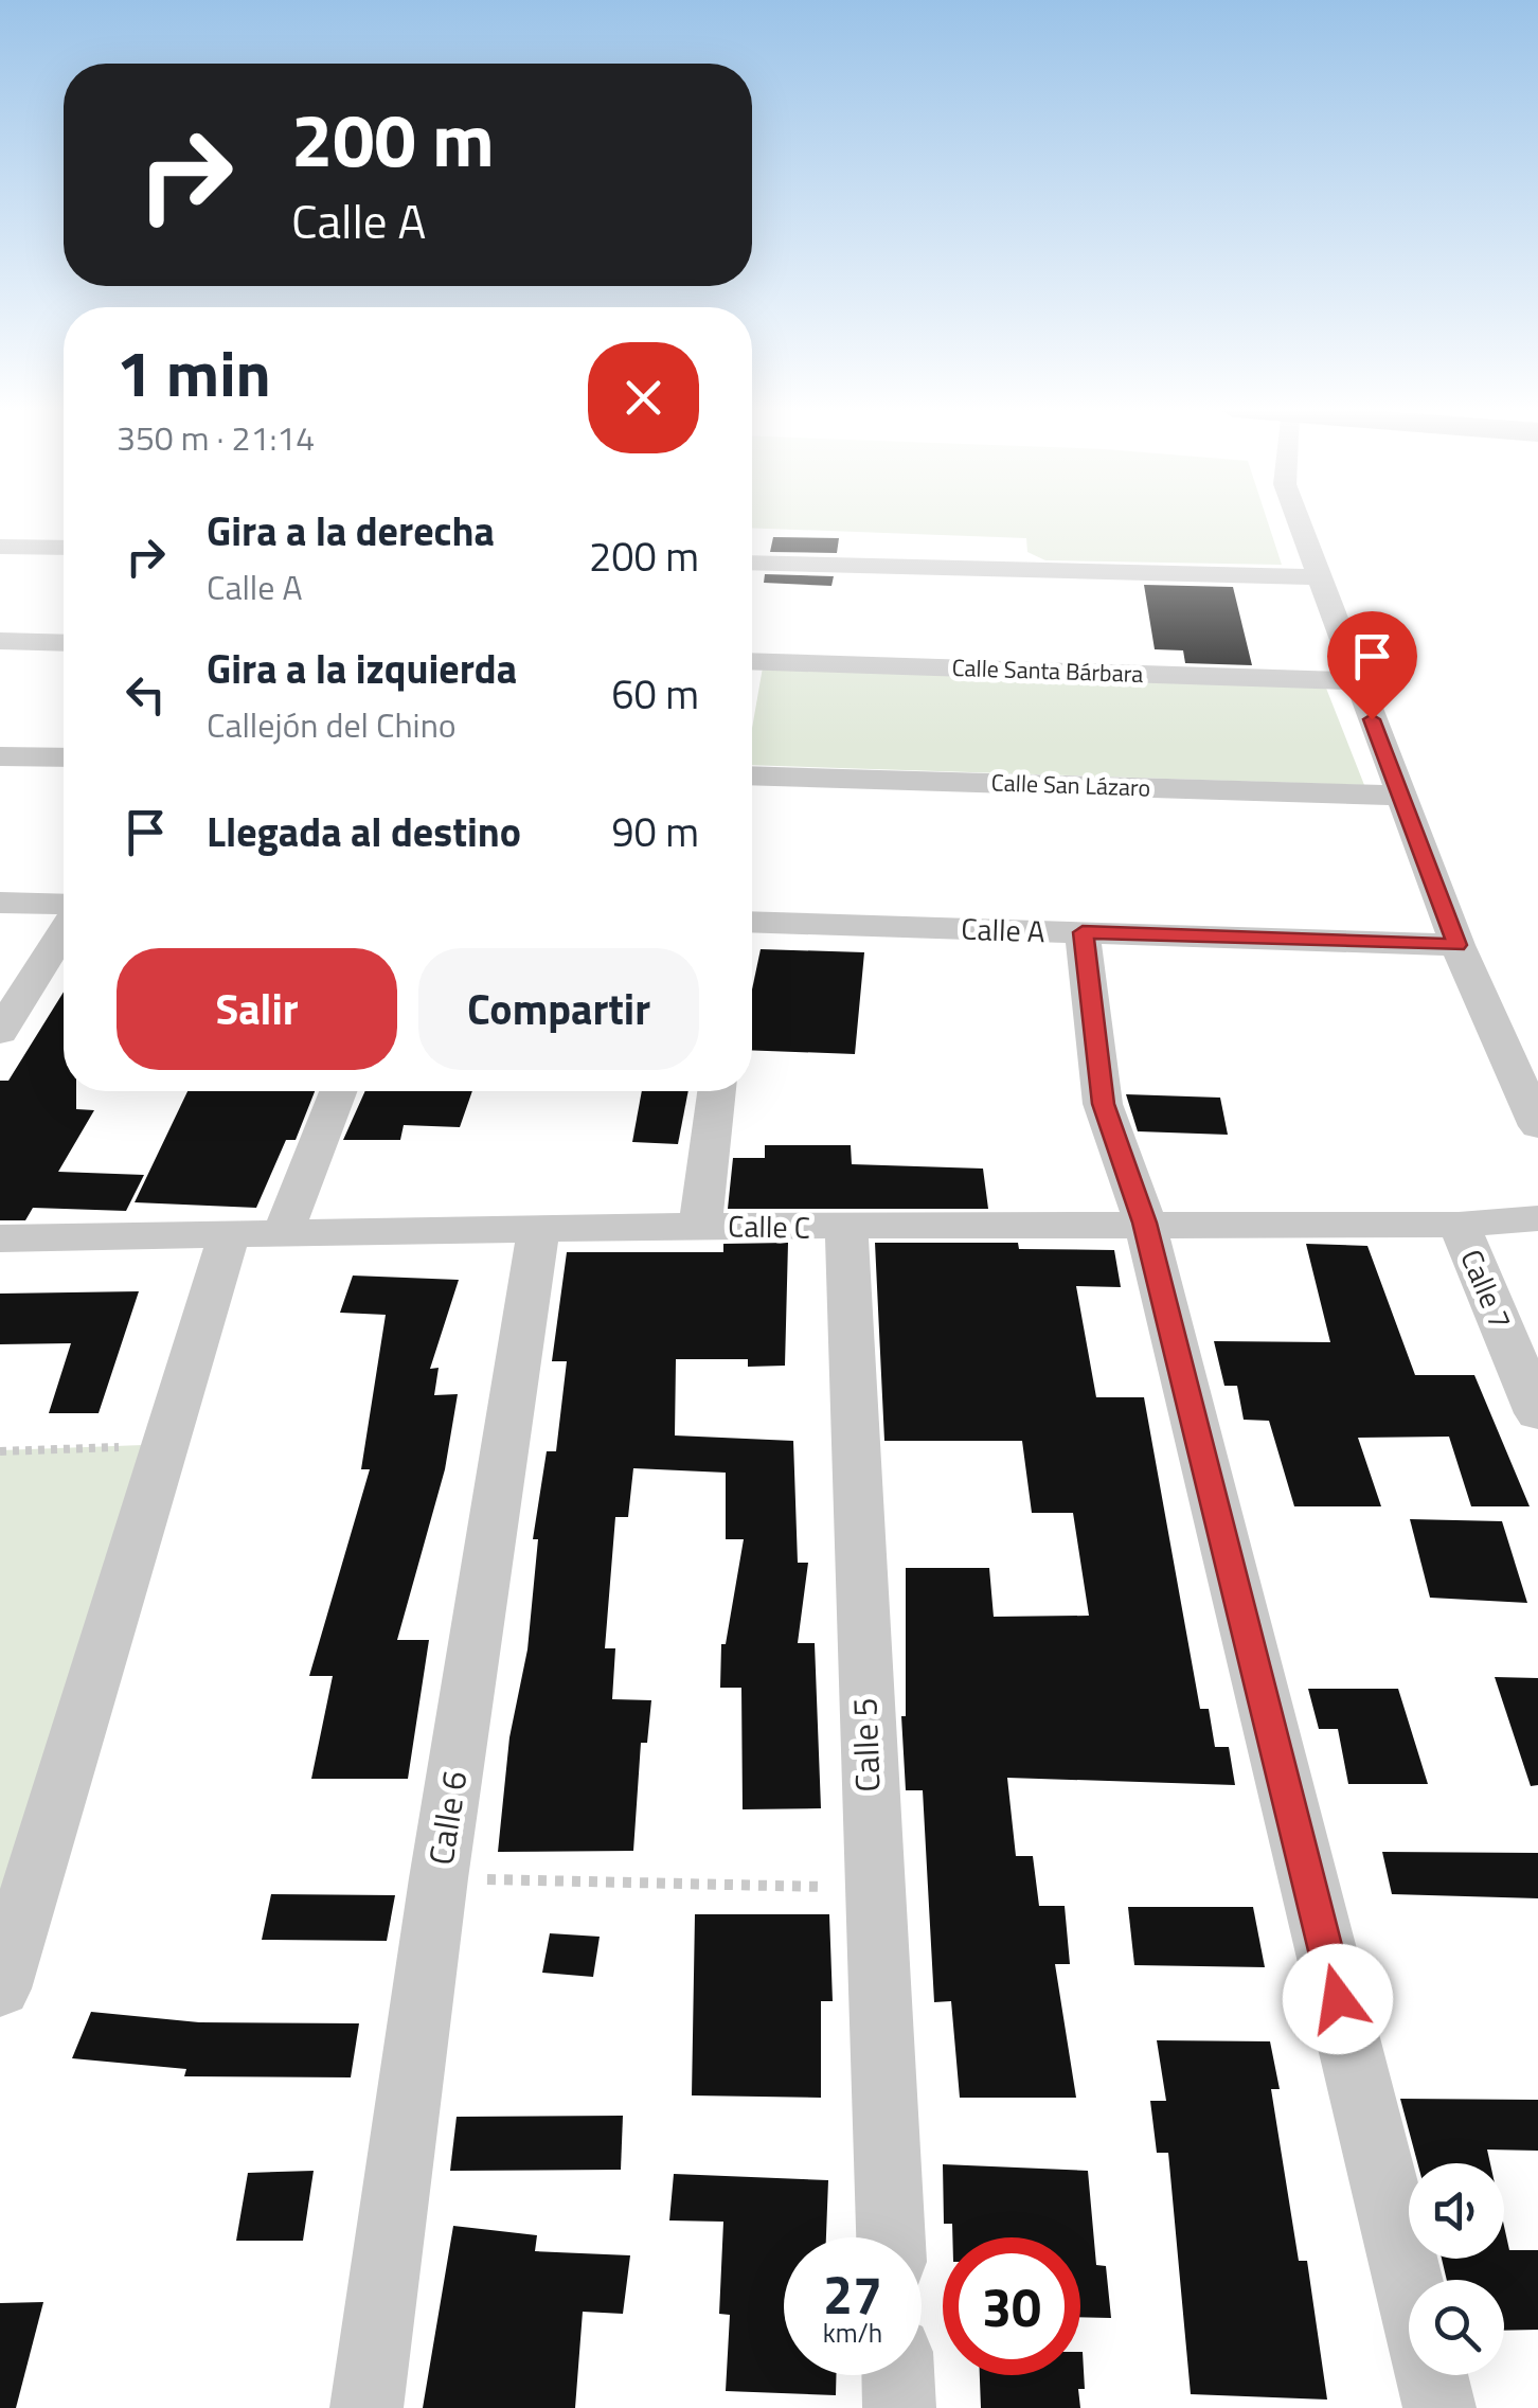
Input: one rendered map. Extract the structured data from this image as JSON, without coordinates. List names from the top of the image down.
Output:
{
  "streets": {
    "street": [
      "Calle Santa Bárbara",
      "Calle San Lázaro",
      "Calle A",
      "Calle C",
      "Calle 7",
      "Calle 5",
      "Calle 6"
    ]
  },
  "crossings": [
    ["Calle C", "Calle 7"],
    ["Calle C", "Calle 5"],
    ["Calle C", "Calle 6"]
  ],
  "page": {
    "turn": ["200 m", "Calle A"],
    "heading": ["1 min", "350 m · 21:14"],
    "list": [
      {
        "name": "Gira a la derecha",
        "note": "Calle A",
        "value": "200 m"
      },
      {
        "name": "Gira a la izquierda",
        "note": "Callejón del Chino",
        "value": "60 m"
      },
      {
        "name": "Llegada al destino",
        "value": "90 m"
      }
    ],
    "buttons": ["Salir", "Compartir"],
    "speed": "27 km/h",
    "limit": "30"
  }
}
